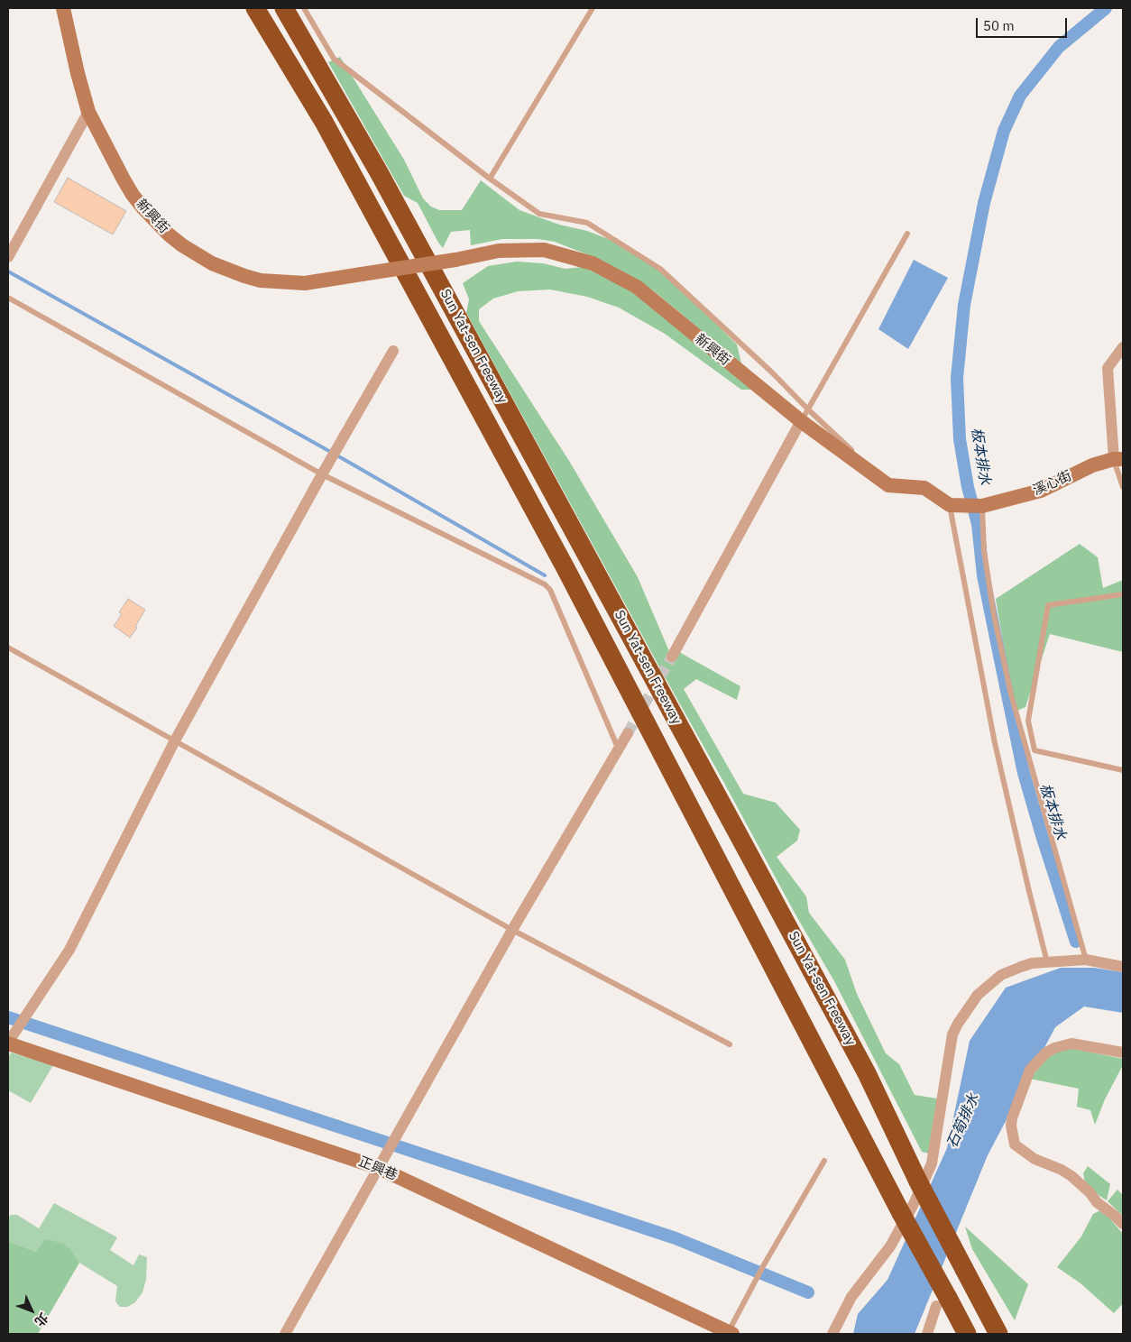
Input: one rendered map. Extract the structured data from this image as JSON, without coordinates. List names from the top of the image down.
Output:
{
  "streets": {
    "highway": ["Sun Yat-sen Freeway"],
    "street": ["新興街", "溪心街", "正興巷"]
  },
  "crossings": [
    ["新興街", "溪心街"]
  ],
  "water": ["板本排水", "石筍排水"],
  "scale_bar": "50 m",
  "north": "bottom right"
}
